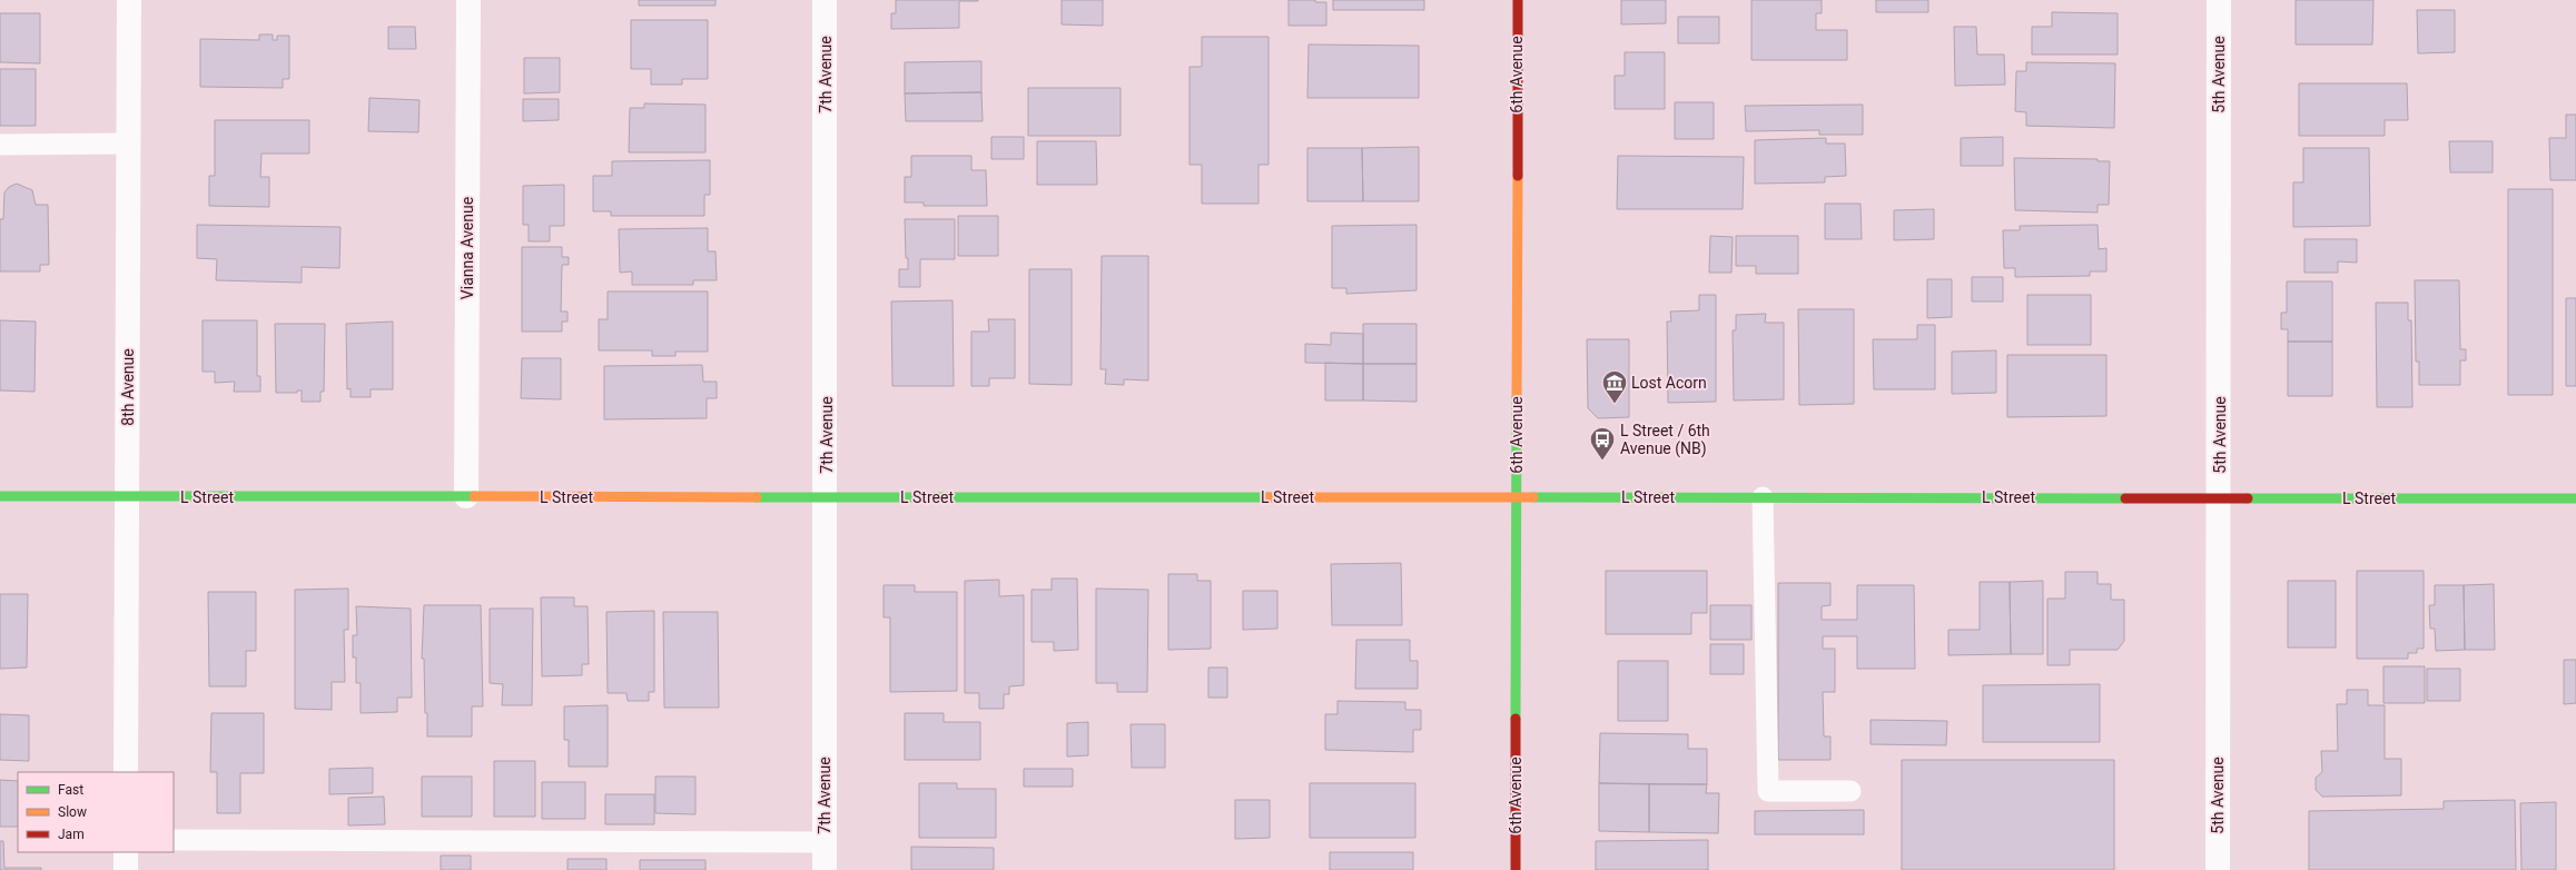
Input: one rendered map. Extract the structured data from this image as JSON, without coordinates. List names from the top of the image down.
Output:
{
  "streets": {
    "street": [
      "7th Avenue",
      "6th Avenue",
      "5th Avenue",
      "Vianna Avenue",
      "8th Avenue",
      "L Street"
    ]
  },
  "crossings": [
    ["7th Avenue", "L Street"],
    ["6th Avenue", "L Street"],
    ["5th Avenue", "L Street"],
    ["Vianna Avenue", "L Street"],
    ["8th Avenue", "L Street"]
  ],
  "places": {
    "museum": ["Lost Acorn"],
    "bus stop": ["L Street / 6th Avenue (NB)"]
  },
  "legend": ["Fast", "Slow", "Jam"]
}
